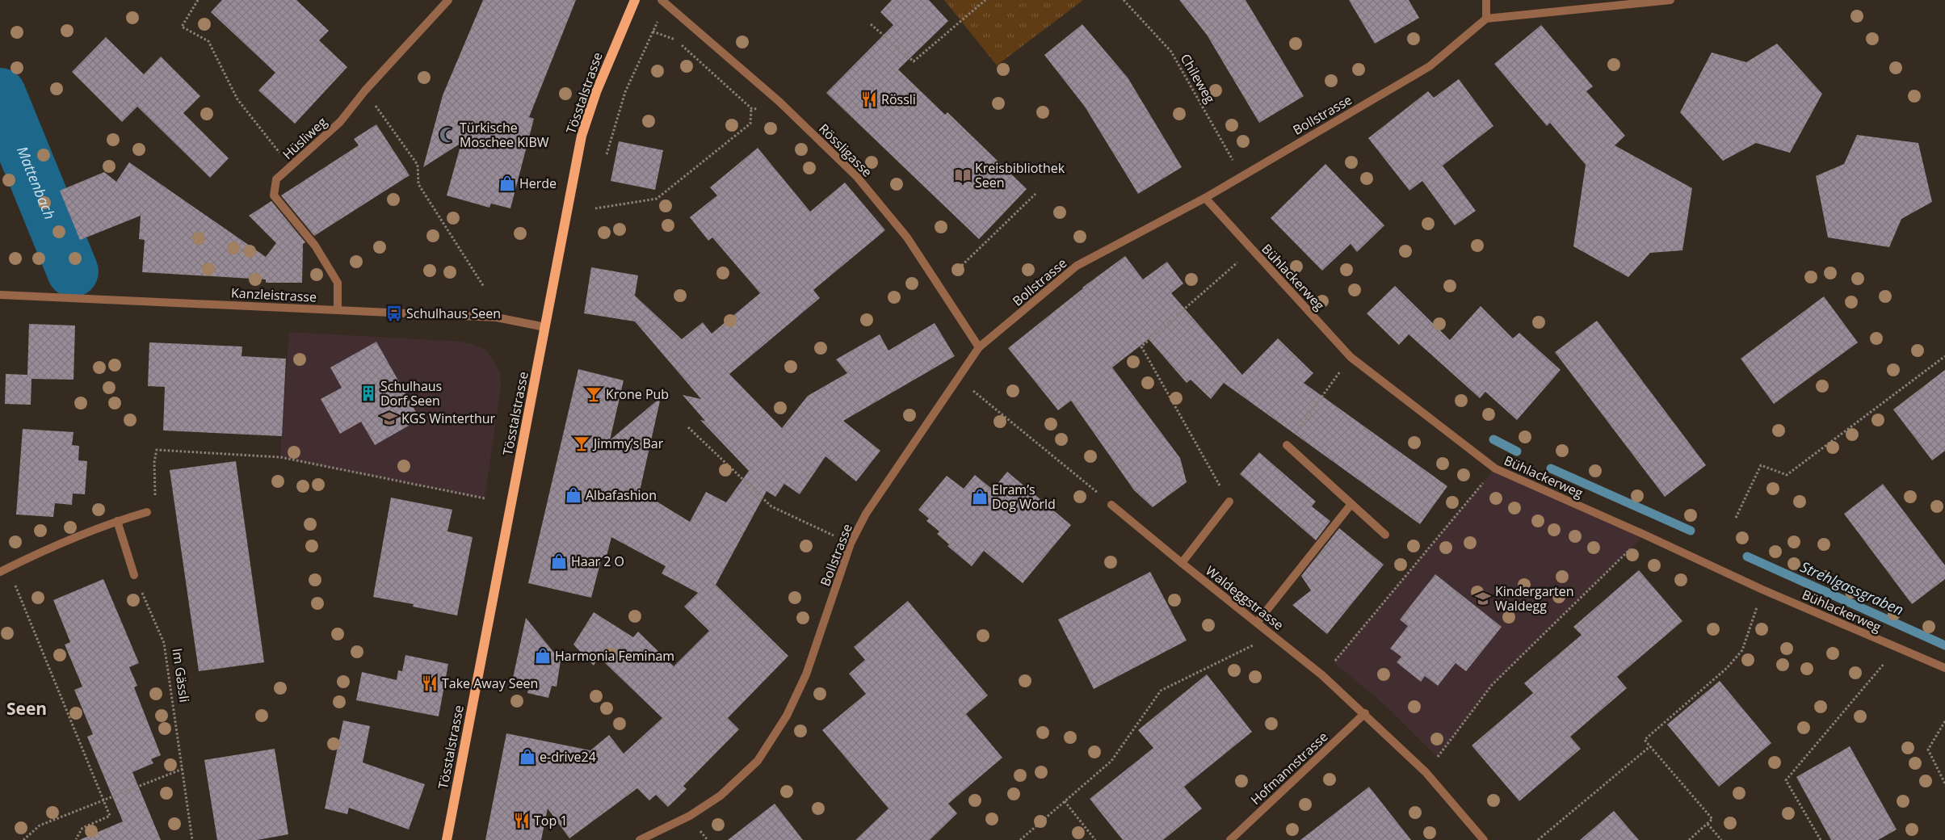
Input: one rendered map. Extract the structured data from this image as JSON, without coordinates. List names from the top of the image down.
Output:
{
  "streets": {
    "main road": ["Tösstalstrasse"],
    "street": [
      "Bollstrasse",
      "Hüsliweg",
      "Rössligasse",
      "Bühlackerweg",
      "Kanzleistrasse",
      "Waldeggstrasse",
      "Hofmannstrasse"
    ],
    "path": ["Chileweg", "Im Gässli"]
  },
  "crossings": [
    ["Chileweg", "Bollstrasse"],
    ["Tösstalstrasse", "Kanzleistrasse"],
    ["Bollstrasse", "Rössligasse"],
    ["Bollstrasse", "Bühlackerweg"],
    ["Hüsliweg", "Kanzleistrasse"],
    ["Waldeggstrasse", "Hofmannstrasse"]
  ],
  "districts": ["Seen"],
  "water": ["Mattenbach", "Strehlgassgraben"],
  "places": {
    "restaurant": ["Rössli", "Take Away Seen", "Top 1"],
    "mosque": ["Türkische Moschee KIBW"],
    "library": ["Kreisbibliothek Seen"],
    "shop": [
      "Herde",
      "Albafashion",
      "Elram’s Dog World",
      "Haar 2 O",
      "Harmonia Feminam",
      "e-drive24"
    ],
    "bus stop": ["Schulhaus Seen"],
    "building": ["Schulhaus Dorf Seen"],
    "bar": ["Krone Pub", "Jimmy’s Bar"],
    "school or university": ["KGS Winterthur", "Kindergarten Waldegg"]
  }
}
